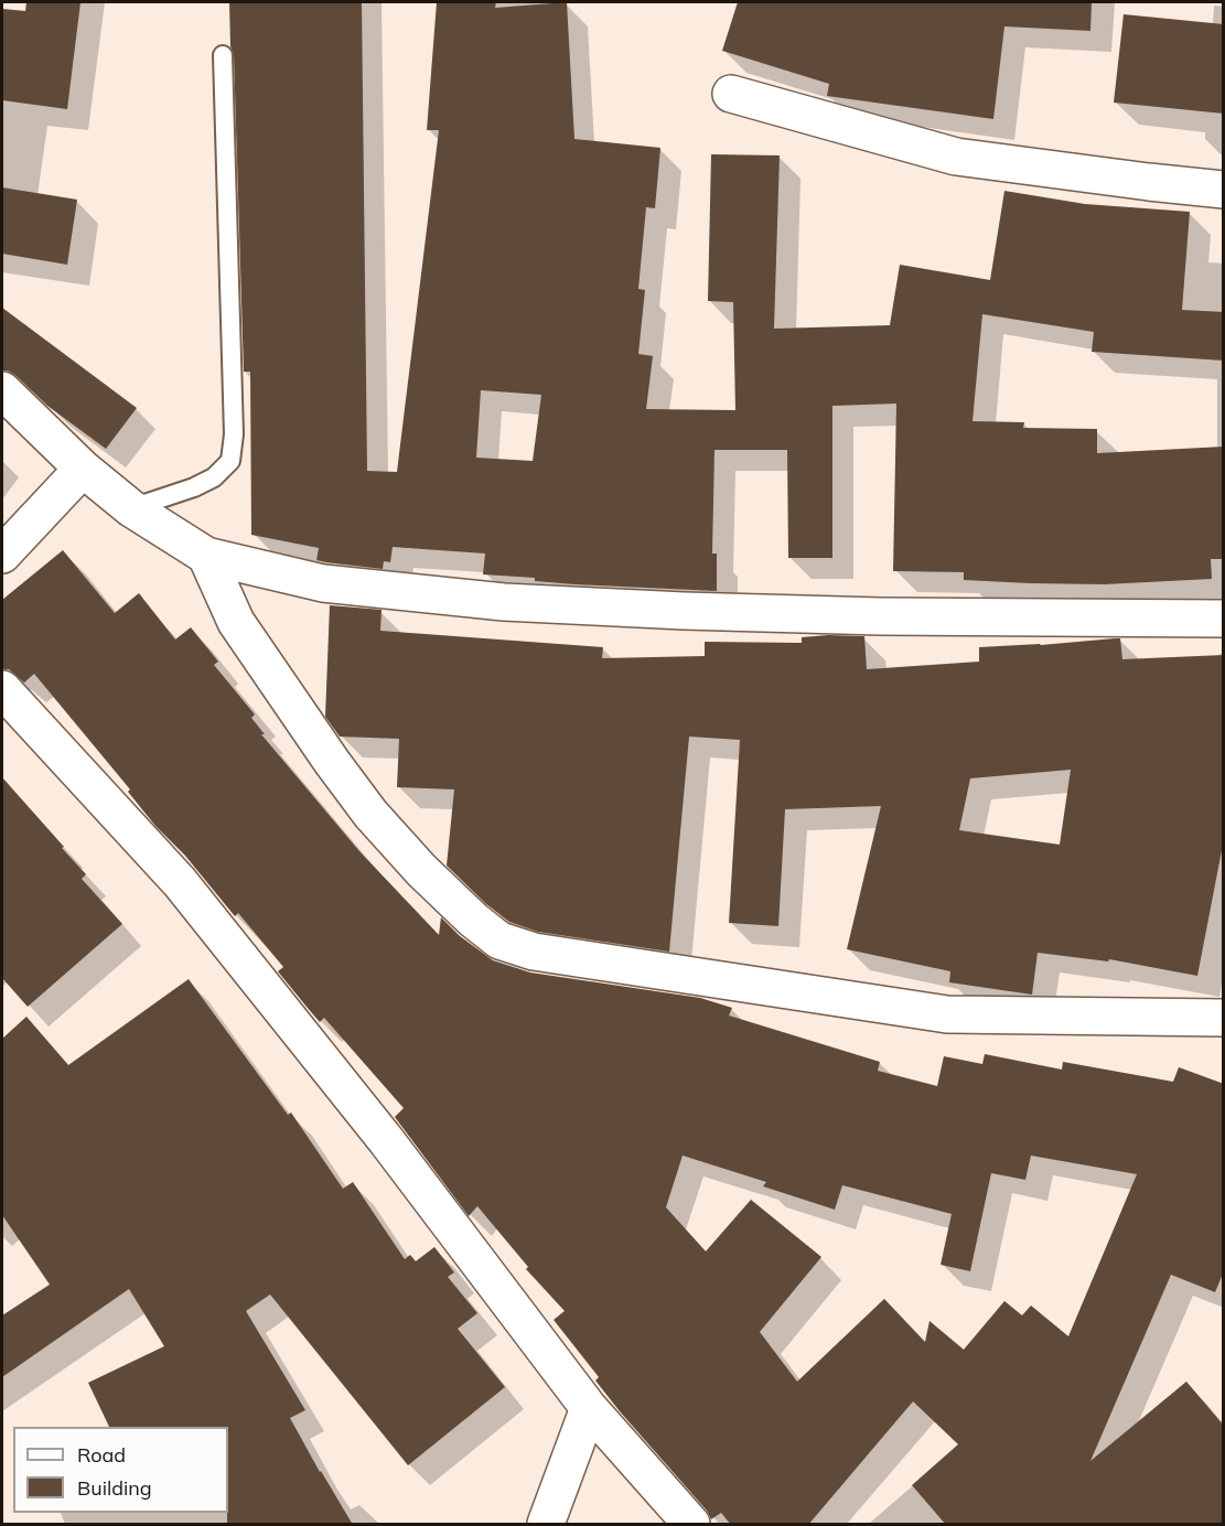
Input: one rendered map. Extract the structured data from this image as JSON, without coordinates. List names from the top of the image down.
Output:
{
  "legend": ["Road", "Building"]
}
